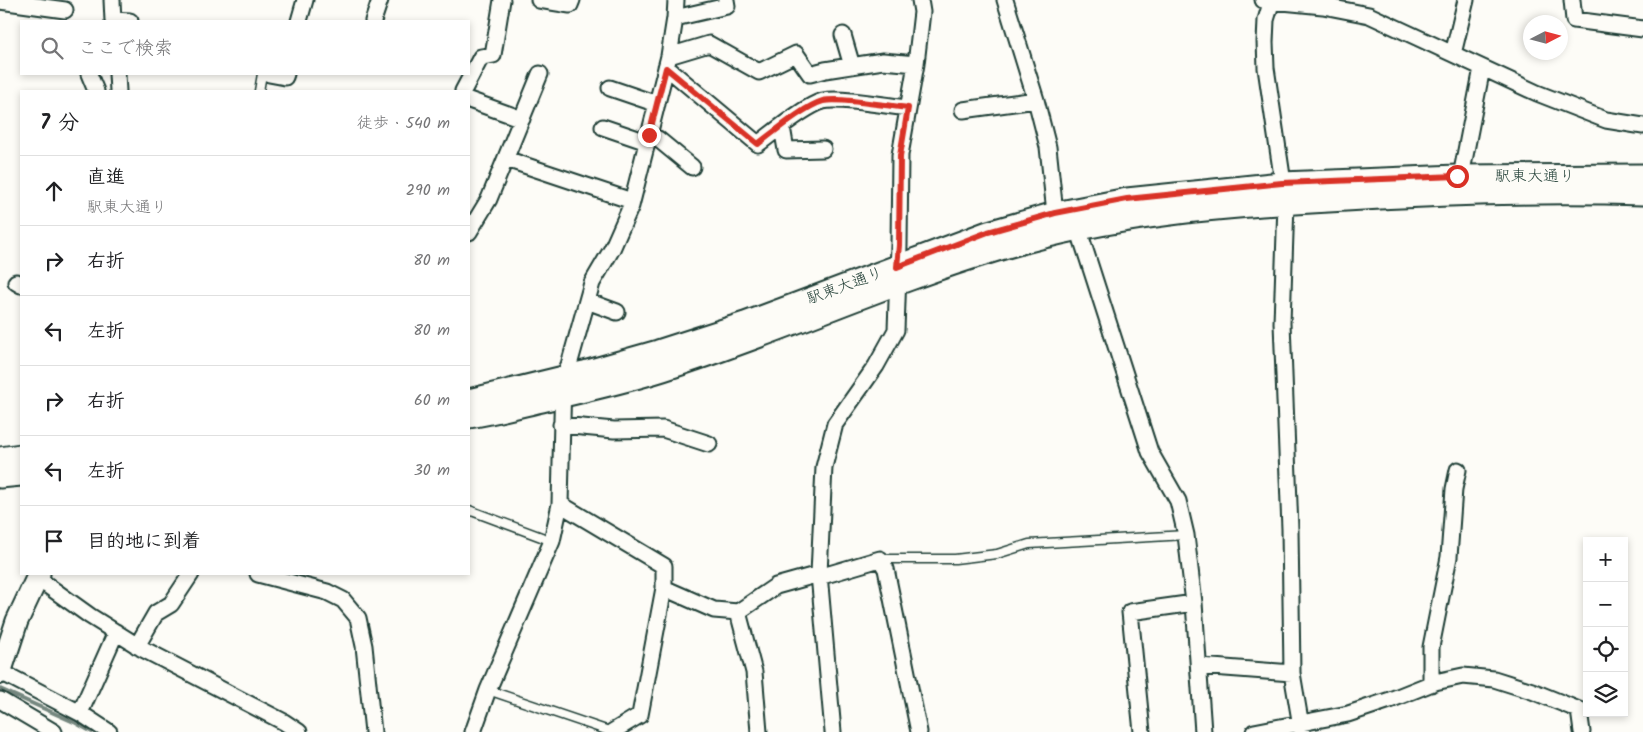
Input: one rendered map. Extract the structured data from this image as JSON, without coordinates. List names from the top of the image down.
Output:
{
  "streets": {
    "street": ["駅東大通り"]
  },
  "north": "right",
  "page": {
    "search": "ここで検索",
    "heading": ["7 分", "徒歩 · 540 m"],
    "list": [
      ["直進", "駅東大通り", "290 m"],
      ["右折", "80 m"],
      ["左折", "80 m"],
      ["右折", "60 m"],
      ["左折", "30 m"],
      "目的地に到着"
    ],
    "map_buttons": ["+", "−"]
  }
}
